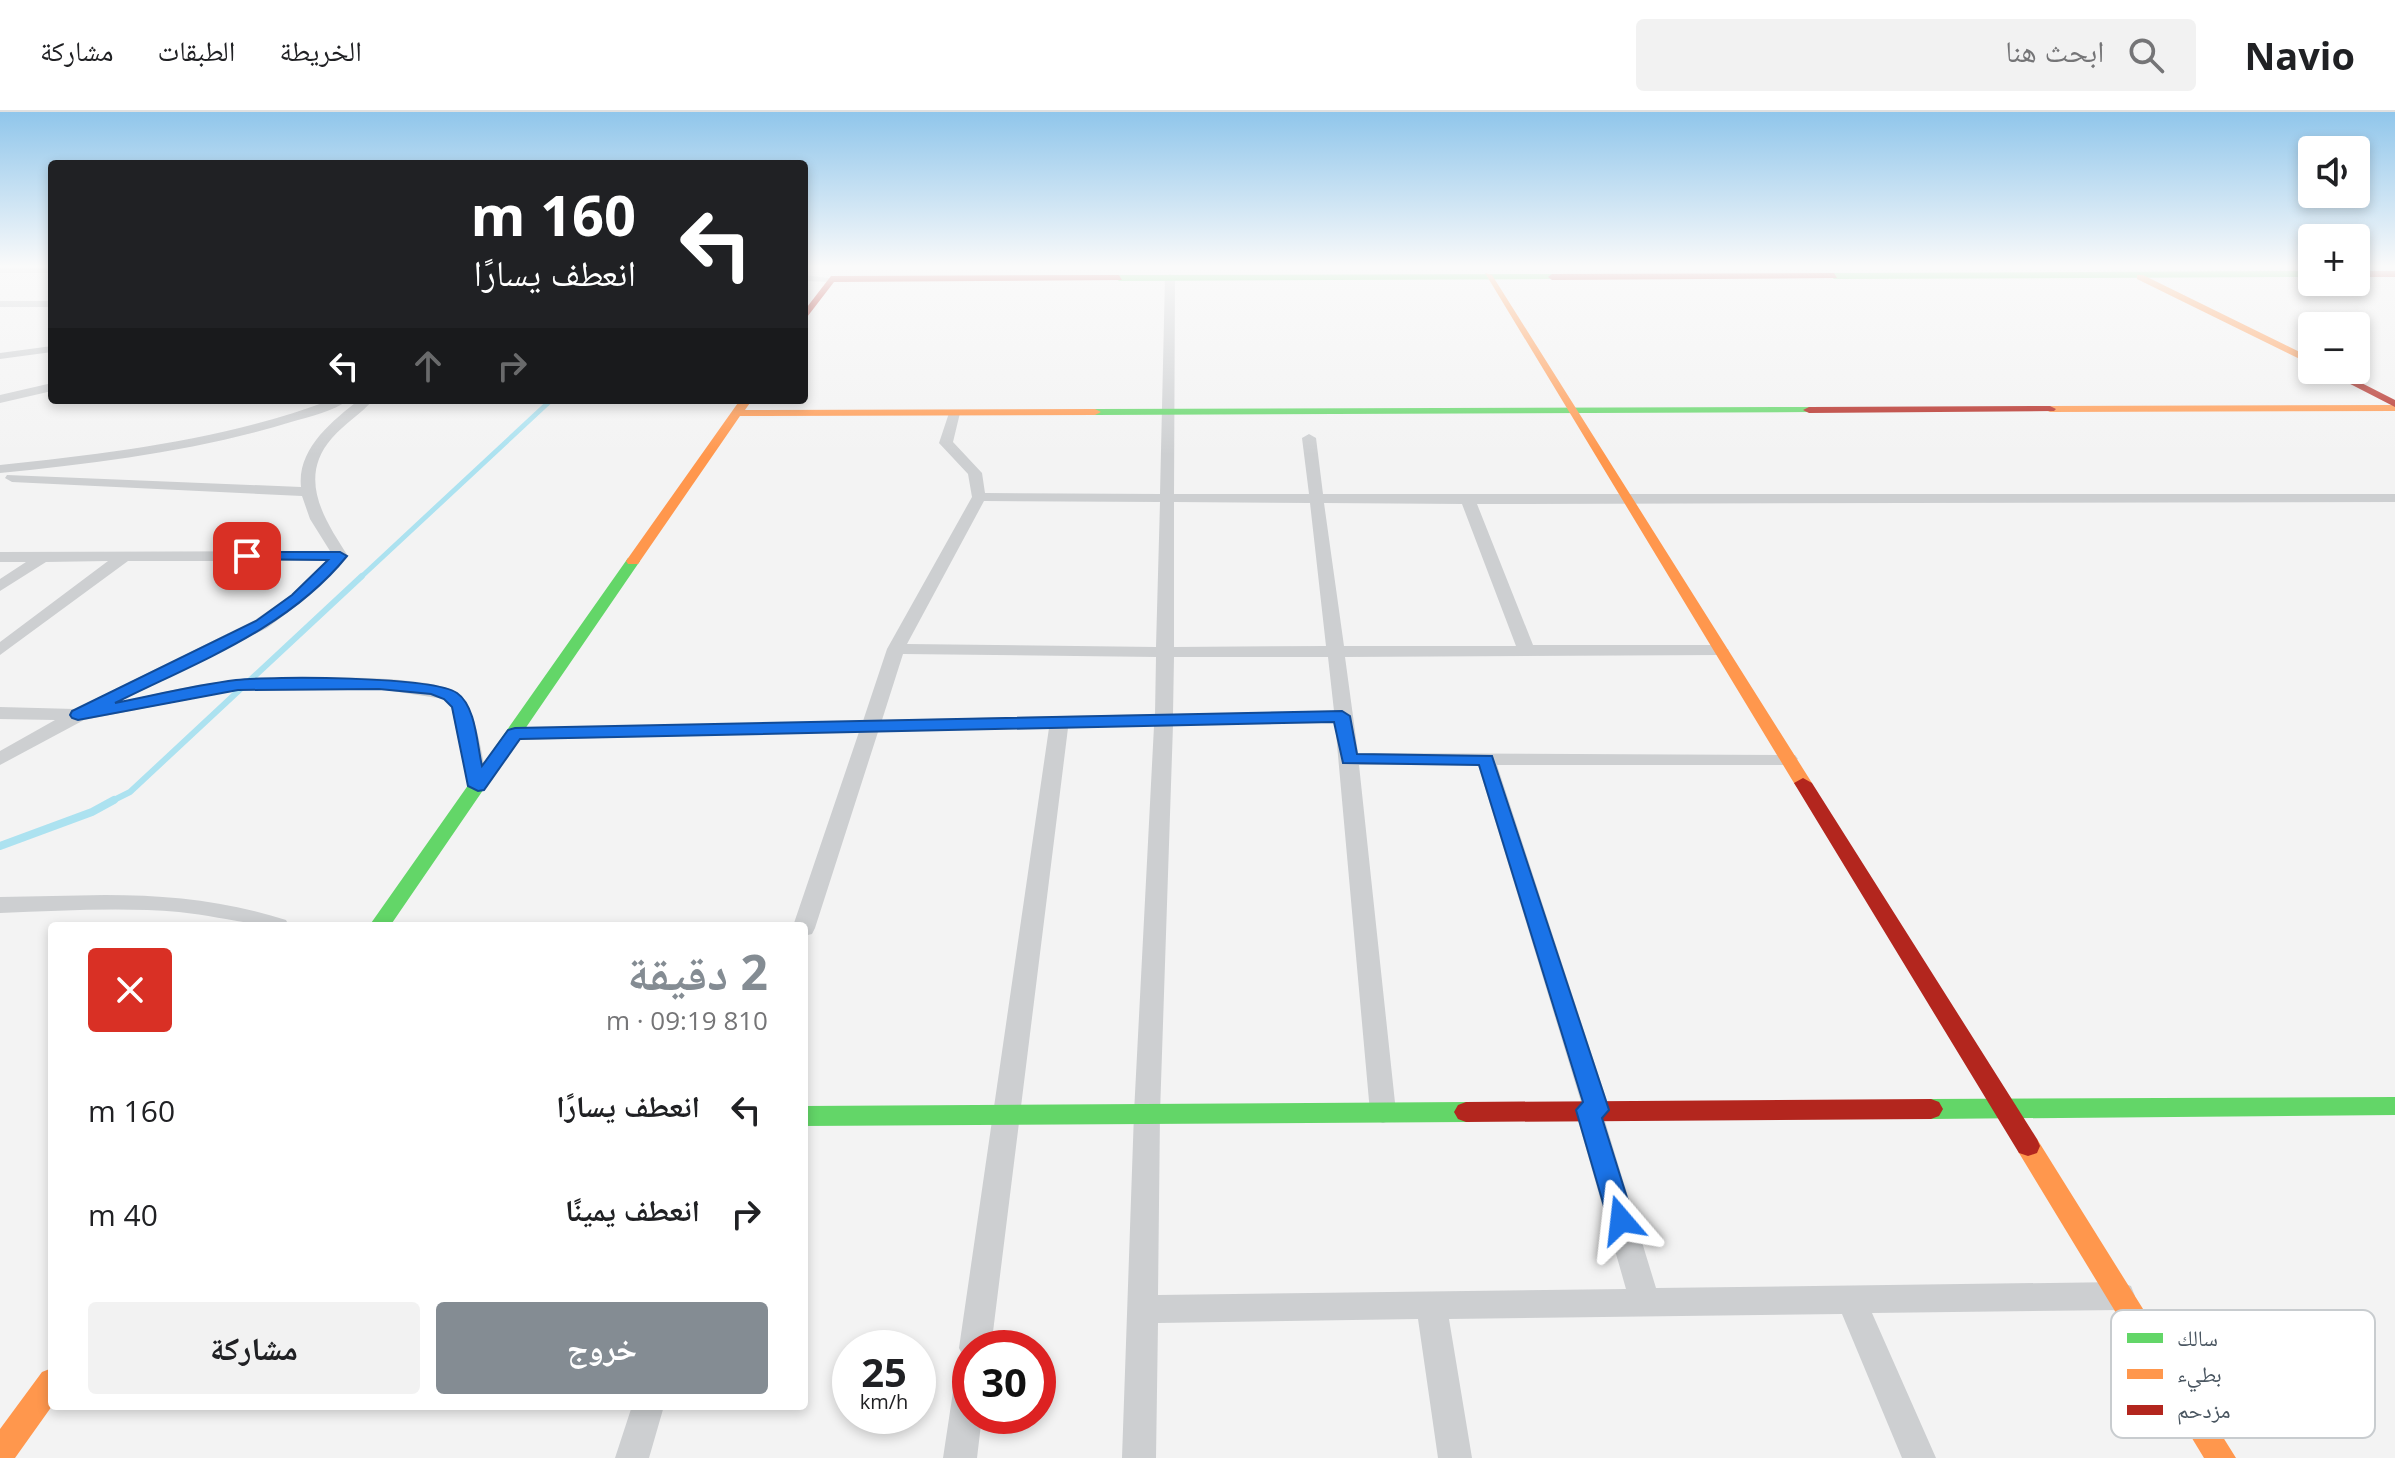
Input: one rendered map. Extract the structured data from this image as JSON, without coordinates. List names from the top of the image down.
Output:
{
  "legend": ["سالك", "بطيء", "مزدحم"],
  "page": {
    "header": "Navio",
    "search": "ابحث هنا",
    "nav": ["الخريطة", "الطبقات", "مشاركة"],
    "map_buttons": ["+", "−"],
    "turn": ["160 m", "انعطف يسارًا"],
    "heading": ["2 دقيقة", "810 m · 09:19"],
    "list": [
      {
        "name": "انعطف يسارًا",
        "value": "160 m"
      },
      {
        "name": "انعطف يمينًا",
        "value": "40 m"
      }
    ],
    "buttons": ["خروج", "مشاركة"],
    "speed": "25 km/h",
    "limit": "30"
  }
}
